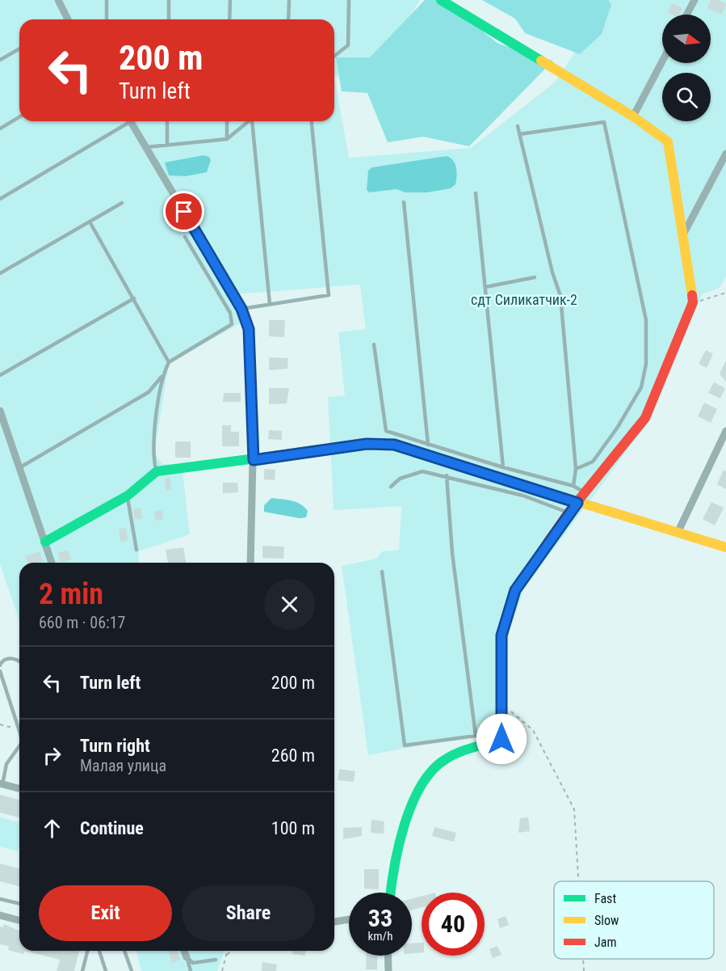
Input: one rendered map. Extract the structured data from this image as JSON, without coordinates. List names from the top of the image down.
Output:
{
  "parks": ["сдт Силикатчик-2"],
  "legend": ["Fast", "Slow", "Jam"],
  "north": "right",
  "page": {
    "turn": ["200 m", "Turn left"],
    "heading": ["2 min", "660 m · 06:17"],
    "list": [
      {
        "name": "Turn left",
        "value": "200 m"
      },
      {
        "name": "Turn right",
        "note": "Малая улица",
        "value": "260 m"
      },
      {
        "name": "Continue",
        "value": "100 m"
      }
    ],
    "buttons": ["Exit", "Share"],
    "speed": "33 km/h",
    "limit": "40"
  }
}
